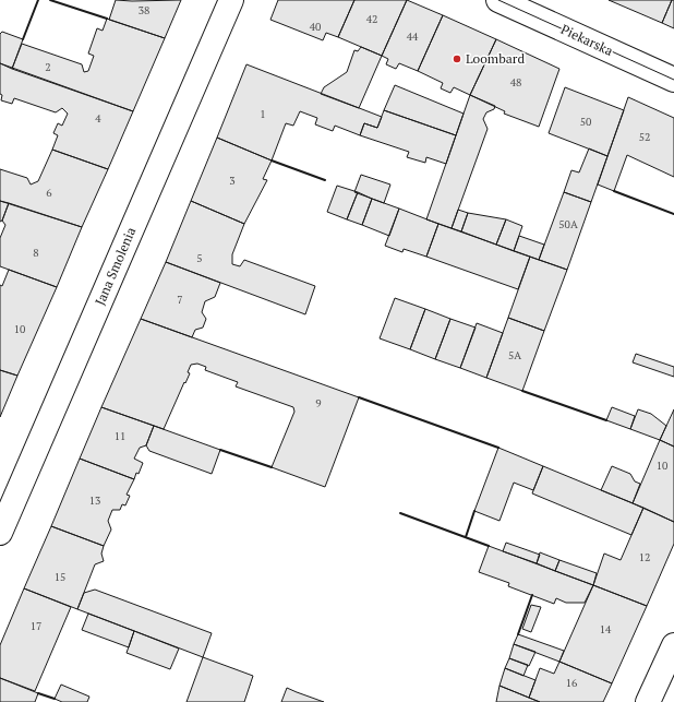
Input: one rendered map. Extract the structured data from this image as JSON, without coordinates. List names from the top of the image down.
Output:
{
  "streets": {
    "street": ["Piekarska", "Jana Smolenia"]
  },
  "places": ["Loombard"],
  "house_numbers": [
    "38",
    "42",
    "40",
    "44",
    "2",
    "48",
    "1",
    "4",
    "50",
    "52",
    "3",
    "6",
    "50A",
    "8",
    "5",
    "7",
    "10",
    "5A",
    "9",
    "11",
    "10",
    "13",
    "12",
    "15",
    "17",
    "14",
    "16"
  ]
}
